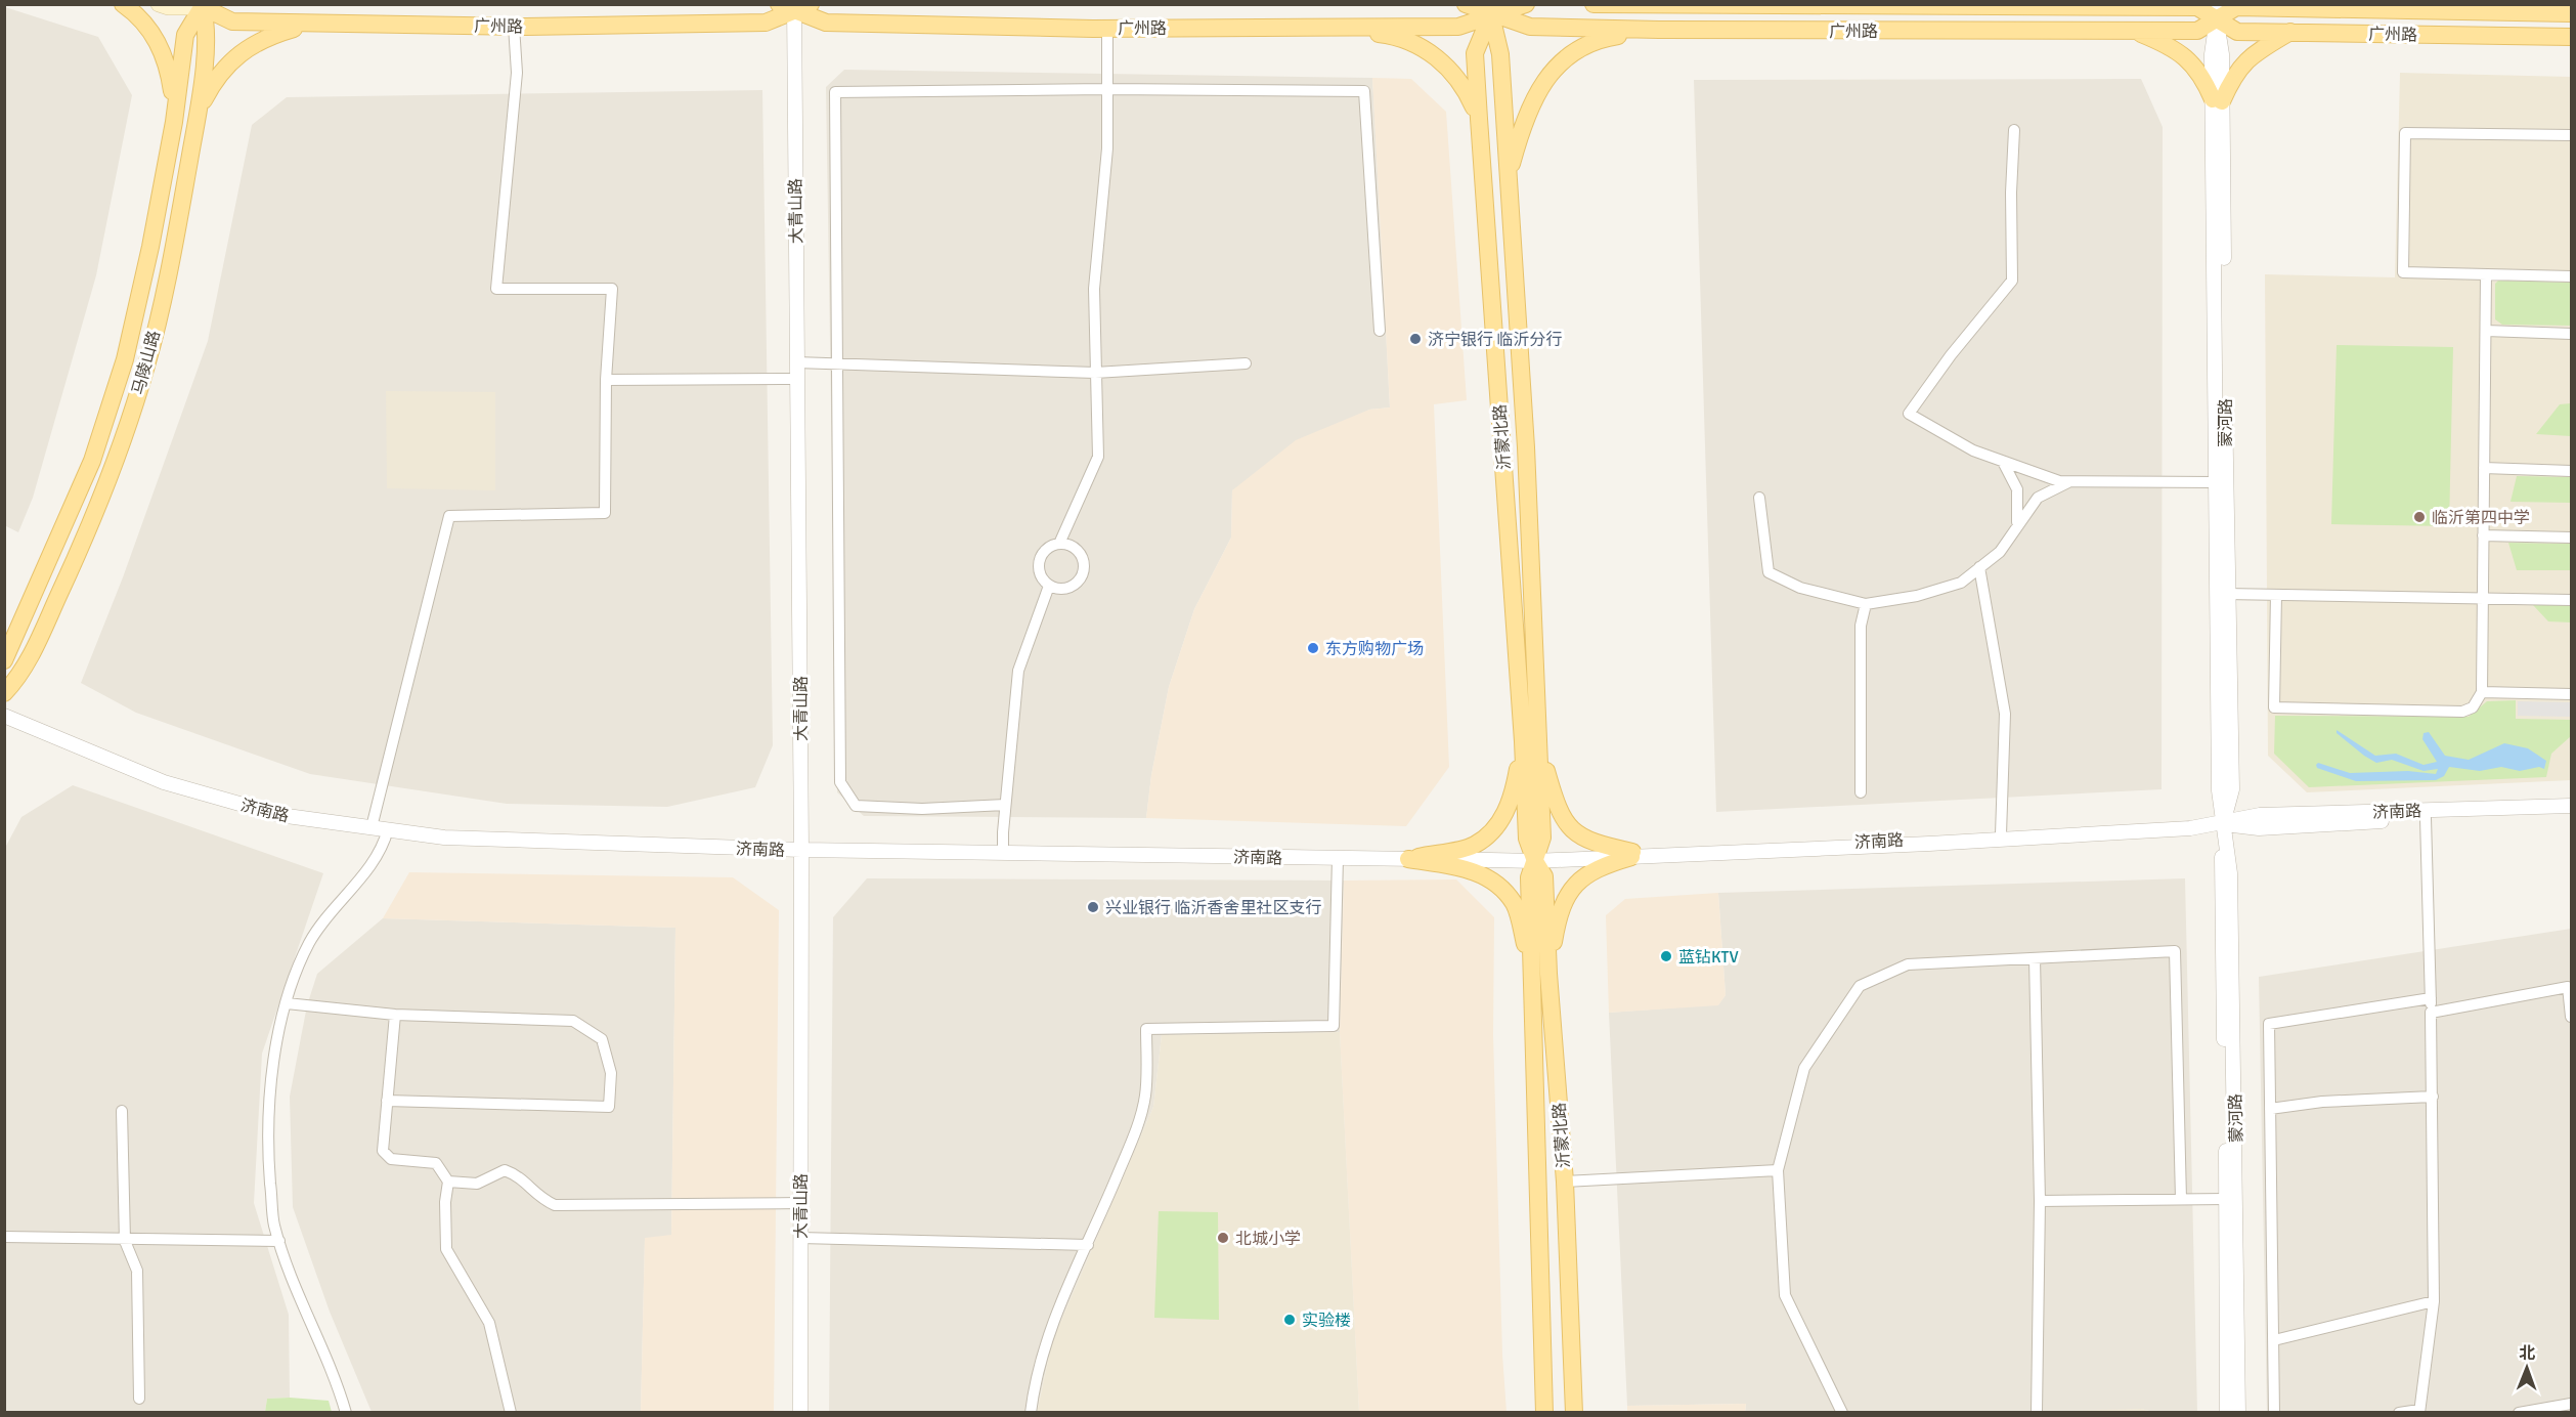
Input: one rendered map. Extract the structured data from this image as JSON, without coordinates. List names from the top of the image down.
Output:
{
  "streets": {
    "main road": ["广州路", "马陵山路", "沂蒙北路"],
    "street": ["大青山路", "蒙河路", "济南路"]
  },
  "crossings": [
    ["广州路", "大青山路"],
    ["广州路", "马陵山路"],
    ["广州路", "蒙河路"],
    ["广州路", "沂蒙北路"],
    ["大青山路", "济南路"],
    ["蒙河路", "济南路"],
    ["沂蒙北路", "济南路"]
  ],
  "places": [
    "济宁银行 临沂分行",
    "临沂第四中学",
    "东方购物广场",
    "兴业银行 临沂香舍里社区支行",
    "蓝钻KTV",
    "北城小学",
    "实验楼"
  ],
  "north": "top"
}
